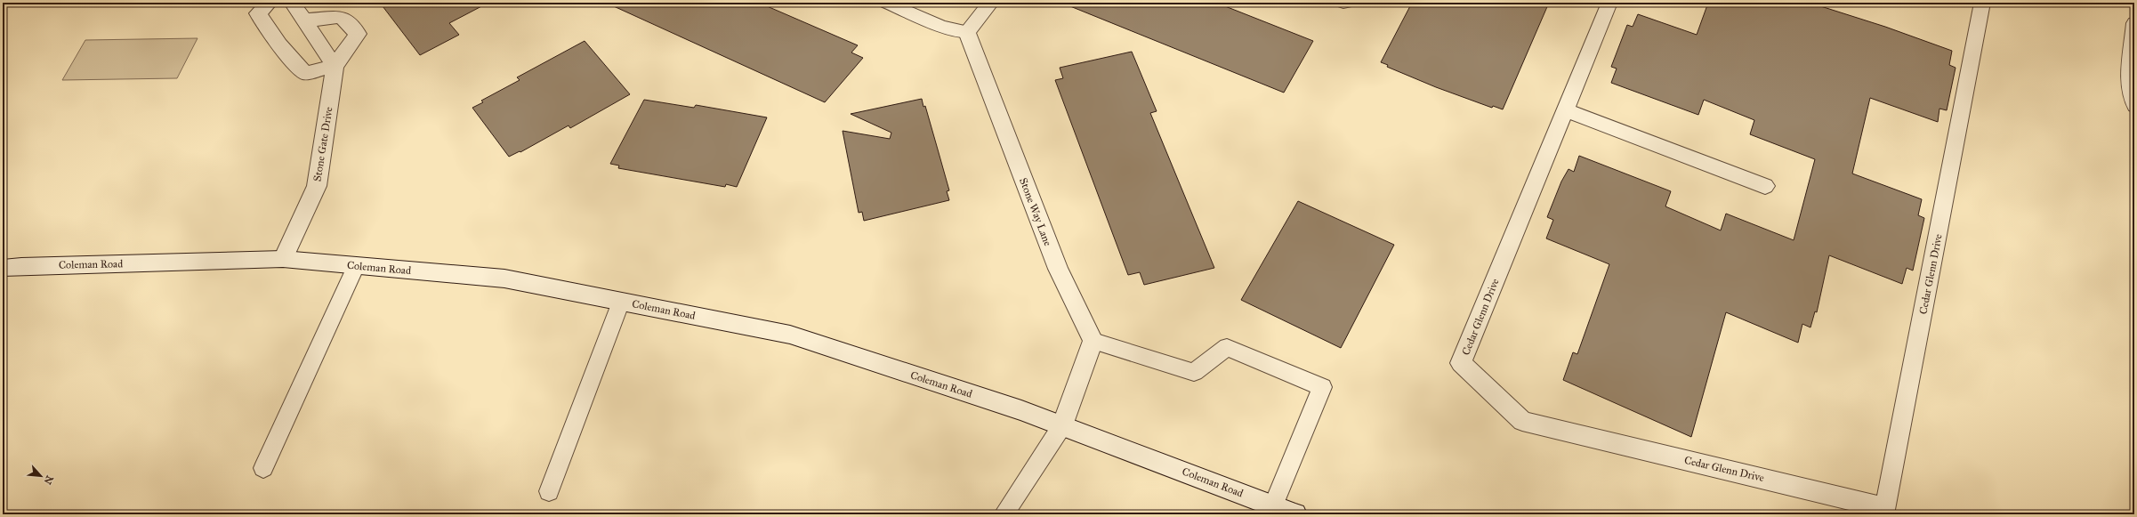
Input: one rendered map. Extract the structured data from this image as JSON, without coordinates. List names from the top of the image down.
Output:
{
  "streets": {
    "street": [
      "Stone Gate Drive",
      "Stone Way Lane",
      "Coleman Road",
      "Cedar Glenn Drive"
    ]
  },
  "crossings": [
    ["Stone Gate Drive", "Coleman Road"]
  ],
  "north": "bottom right"
}
